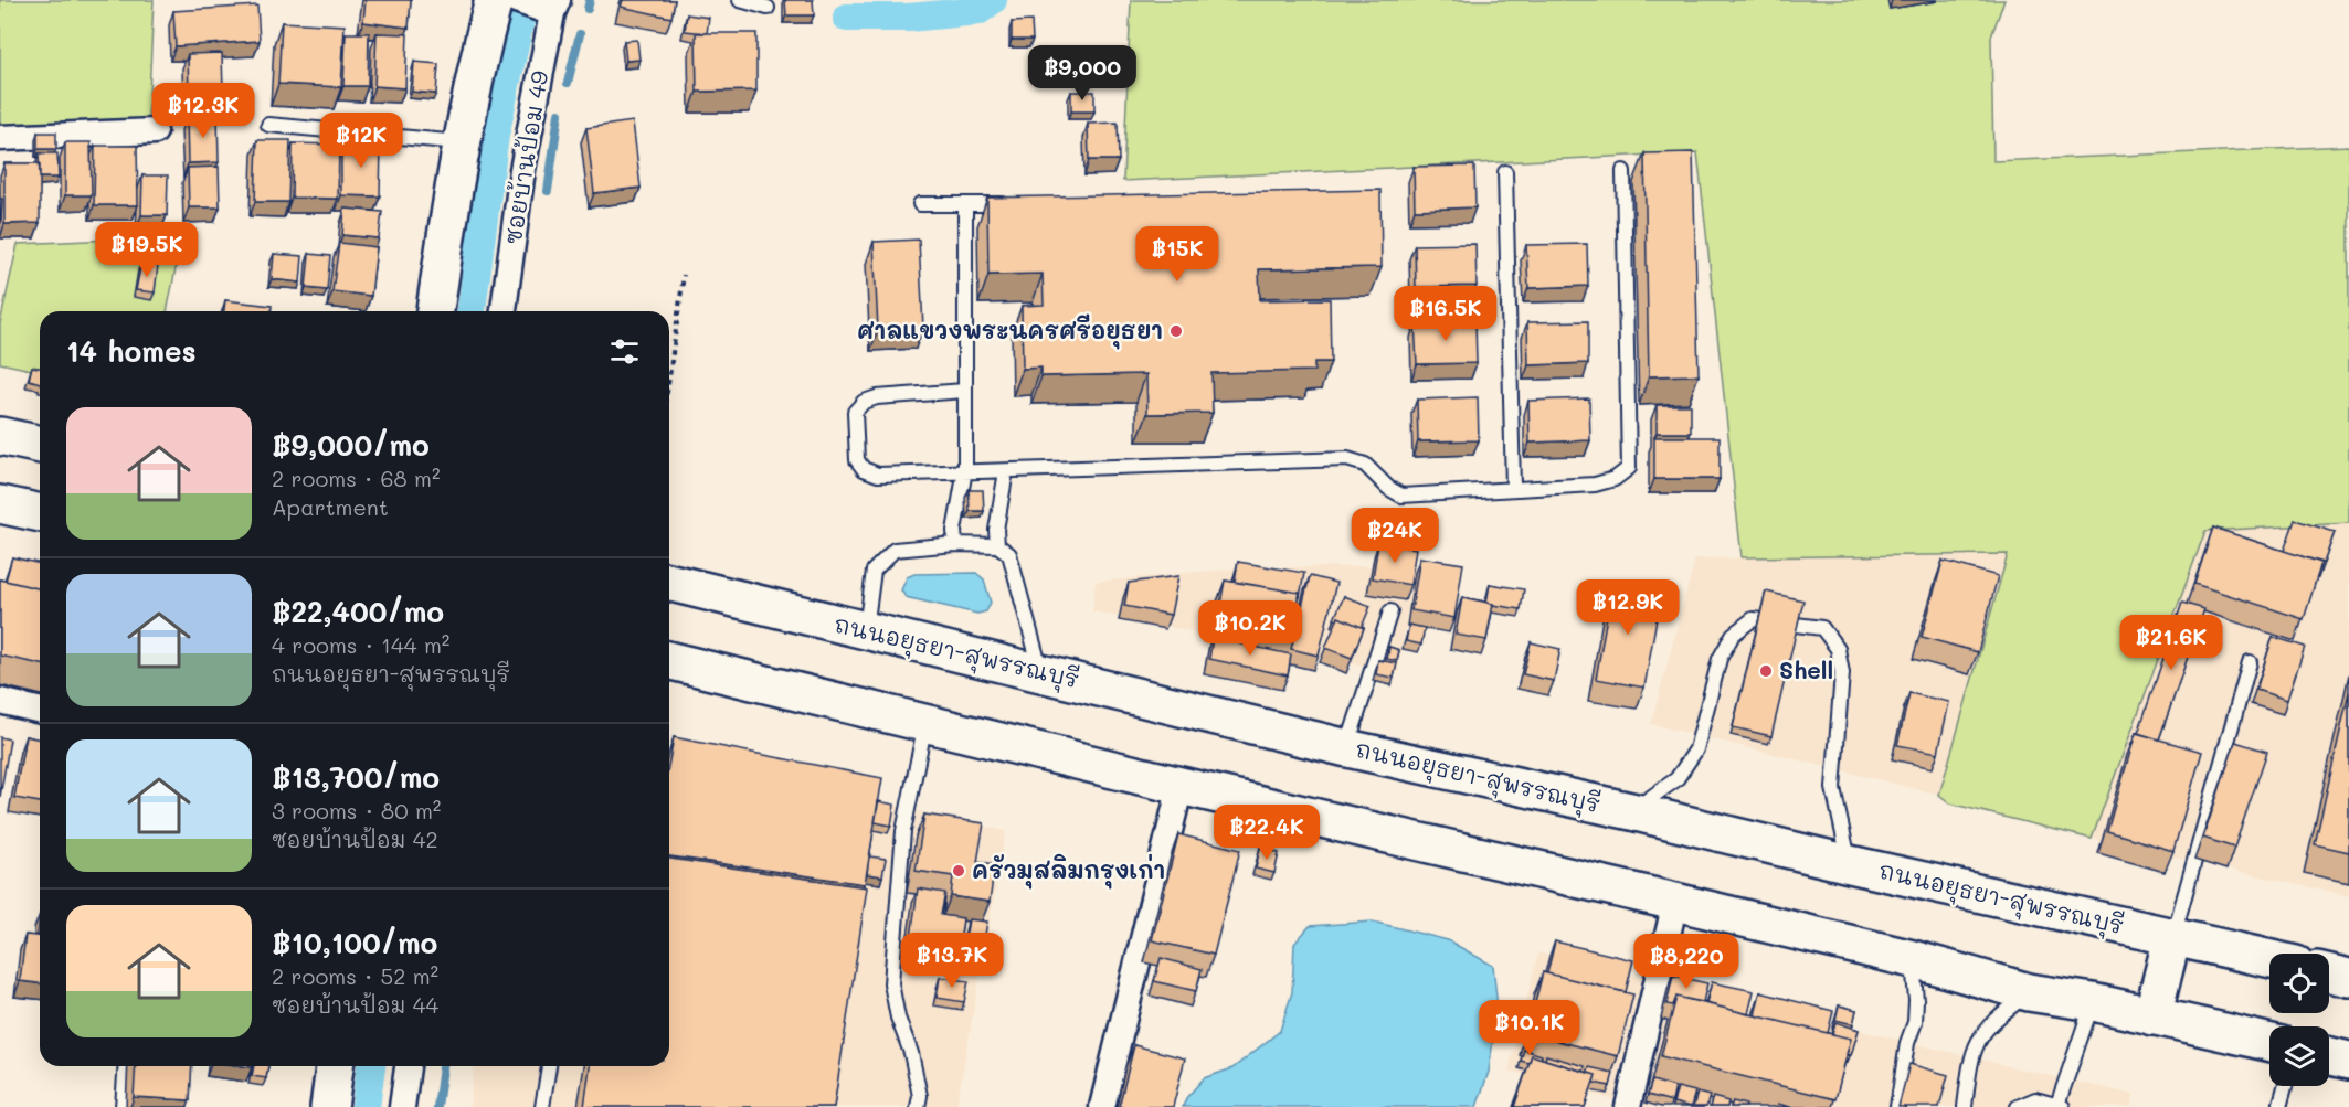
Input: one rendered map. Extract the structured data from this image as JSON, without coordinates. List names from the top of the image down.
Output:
{
  "streets": {
    "main road": ["ถนนอยุธยา-สุพรรณบุรี"],
    "street": ["ซอยบ้านป้อม 49"]
  },
  "places": ["ศาลแขวงพระนครศรีอยุธยา", "Shell", "ครัวมุสลิมกรุงเก่า"],
  "page": {
    "price": [
      "฿9,000",
      "฿12.3K",
      "฿12K",
      "฿19.5K",
      "฿15K",
      "฿16.5K",
      "฿24K",
      "฿12.9K",
      "฿10.2K",
      "฿21.6K",
      "฿22.4K",
      "฿13.7K",
      "฿8,220",
      "฿10.1K"
    ],
    "heading": "14 homes",
    "list": [
      {
        "name": "฿9,000/mo",
        "note": "2 rooms · 68 m² · Apartment"
      },
      {
        "name": "฿22,400/mo",
        "note": "4 rooms · 144 m² · ถนนอยุธยา-สุพรรณบุรี"
      },
      {
        "name": "฿13,700/mo",
        "note": "3 rooms · 80 m² · ซอยบ้านป้อม 42"
      },
      {
        "name": "฿10,100/mo",
        "note": "2 rooms · 52 m² · ซอยบ้านป้อม 44"
      }
    ]
  }
}
